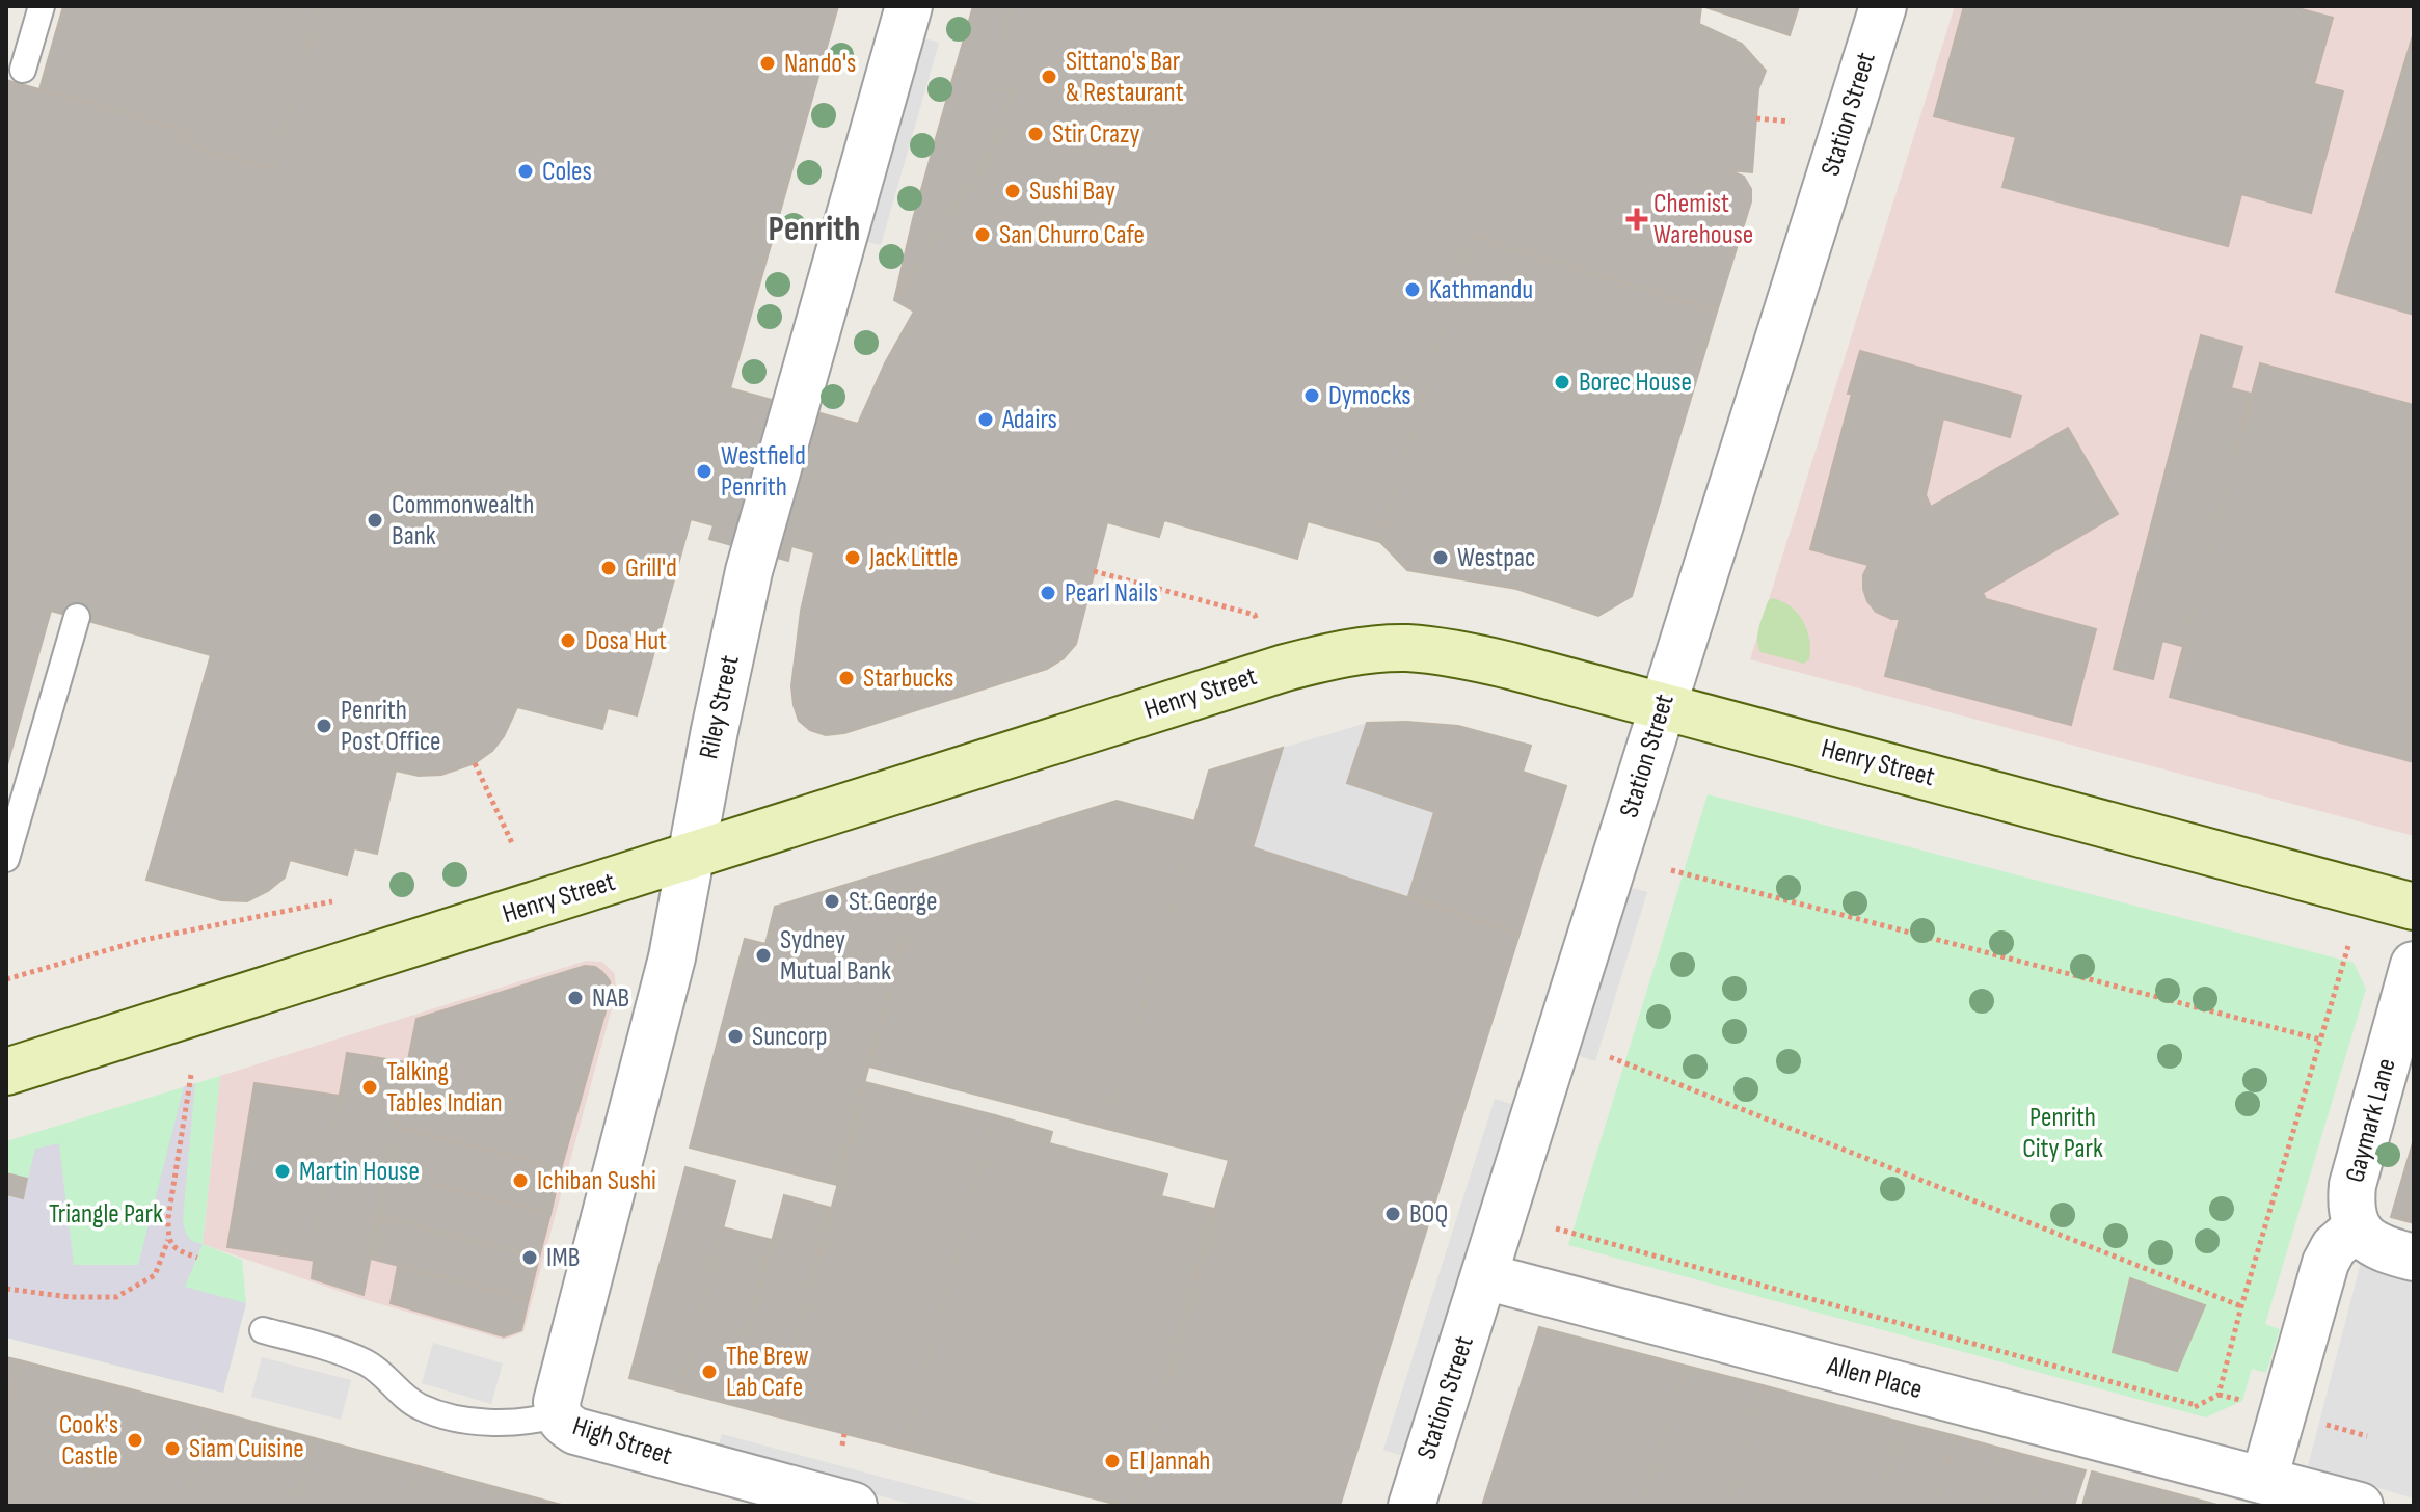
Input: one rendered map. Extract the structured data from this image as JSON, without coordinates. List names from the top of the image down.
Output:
{
  "streets": {
    "main road": ["Henry Street"],
    "street": [
      "Station Street",
      "Riley Street",
      "Gaymark Lane",
      "Allen Place",
      "High Street"
    ]
  },
  "crossings": [
    ["Station Street", "Henry Street"],
    ["Station Street", "Allen Place"],
    ["Henry Street", "Riley Street"],
    ["Riley Street", "High Street"]
  ],
  "districts": ["Penrith"],
  "parks": ["Penrith City Park", "Triangle Park"],
  "places": {
    "other": [
      "Nando's",
      "Sittano's Bar & Restaurant",
      "Stir Crazy",
      "Coles",
      "Sushi Bay",
      "San Churro Cafe",
      "Kathmandu",
      "Borec House",
      "Dymocks",
      "Adairs",
      "Westfield Penrith",
      "Commonwealth Bank",
      "Jack Little",
      "Westpac",
      "Grill'd",
      "Pearl Nails",
      "Dosa Hut",
      "Starbucks",
      "Penrith Post Office",
      "St.George",
      "Sydney Mutual Bank",
      "NAB",
      "Suncorp",
      "Talking Tables Indian",
      "Martin House",
      "Ichiban Sushi",
      "BOQ",
      "IMB",
      "The Brew Lab Cafe",
      "Cook's Castle",
      "Siam Cuisine",
      "El Jannah"
    ],
    "health": ["Chemist Warehouse"]
  }
}
